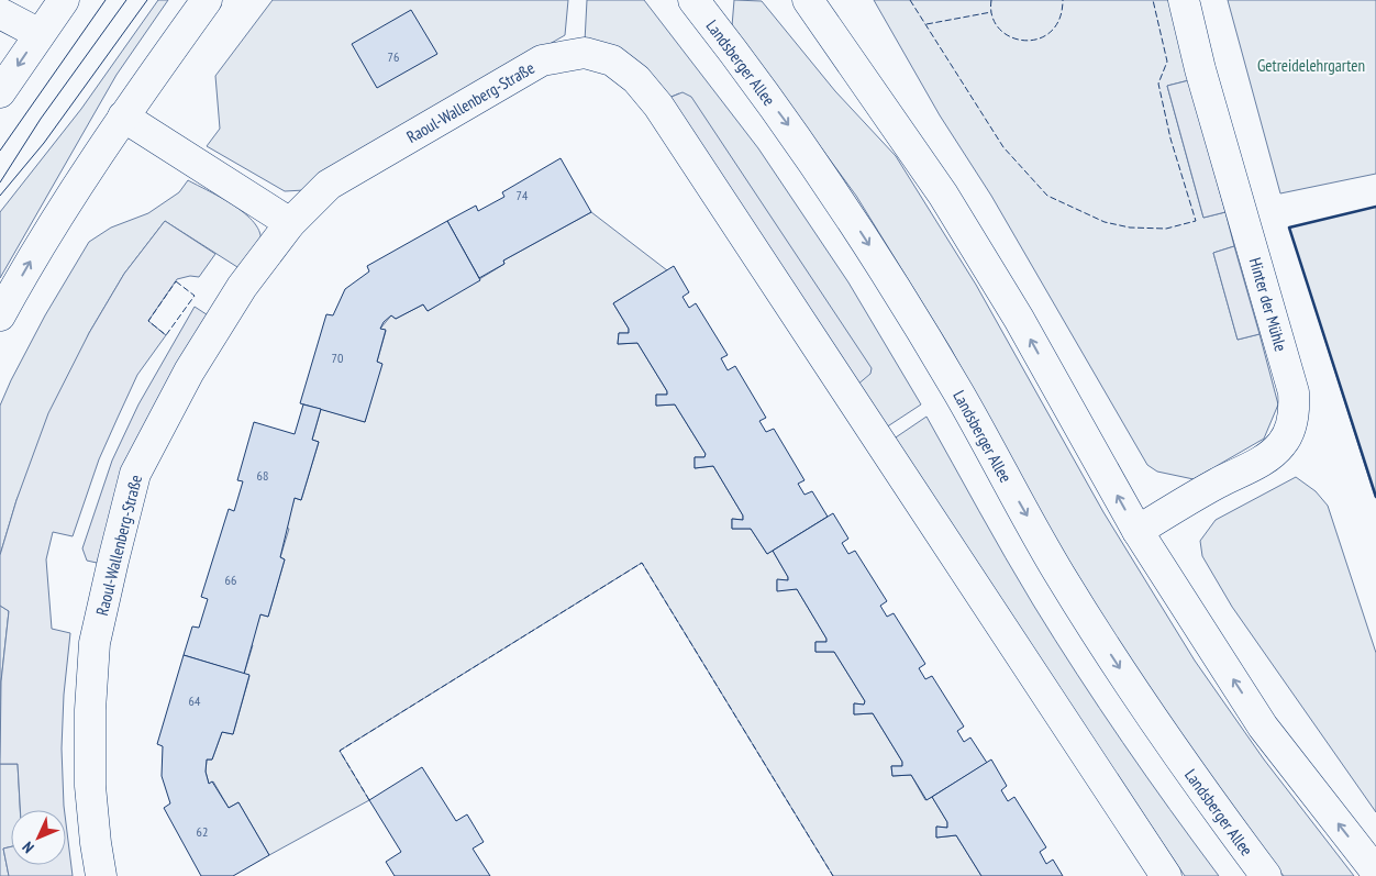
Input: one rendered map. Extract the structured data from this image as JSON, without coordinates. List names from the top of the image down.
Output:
{
  "streets": {
    "street": ["Landsberger Allee", "Raoul-Wallenberg-Straße", "Hinter der Mühle"]
  },
  "parks": ["Getreidelehrgarten"],
  "house_numbers": [
    "76",
    "74",
    "70",
    "68",
    "66",
    "64",
    "62"
  ],
  "north": "bottom left"
}
